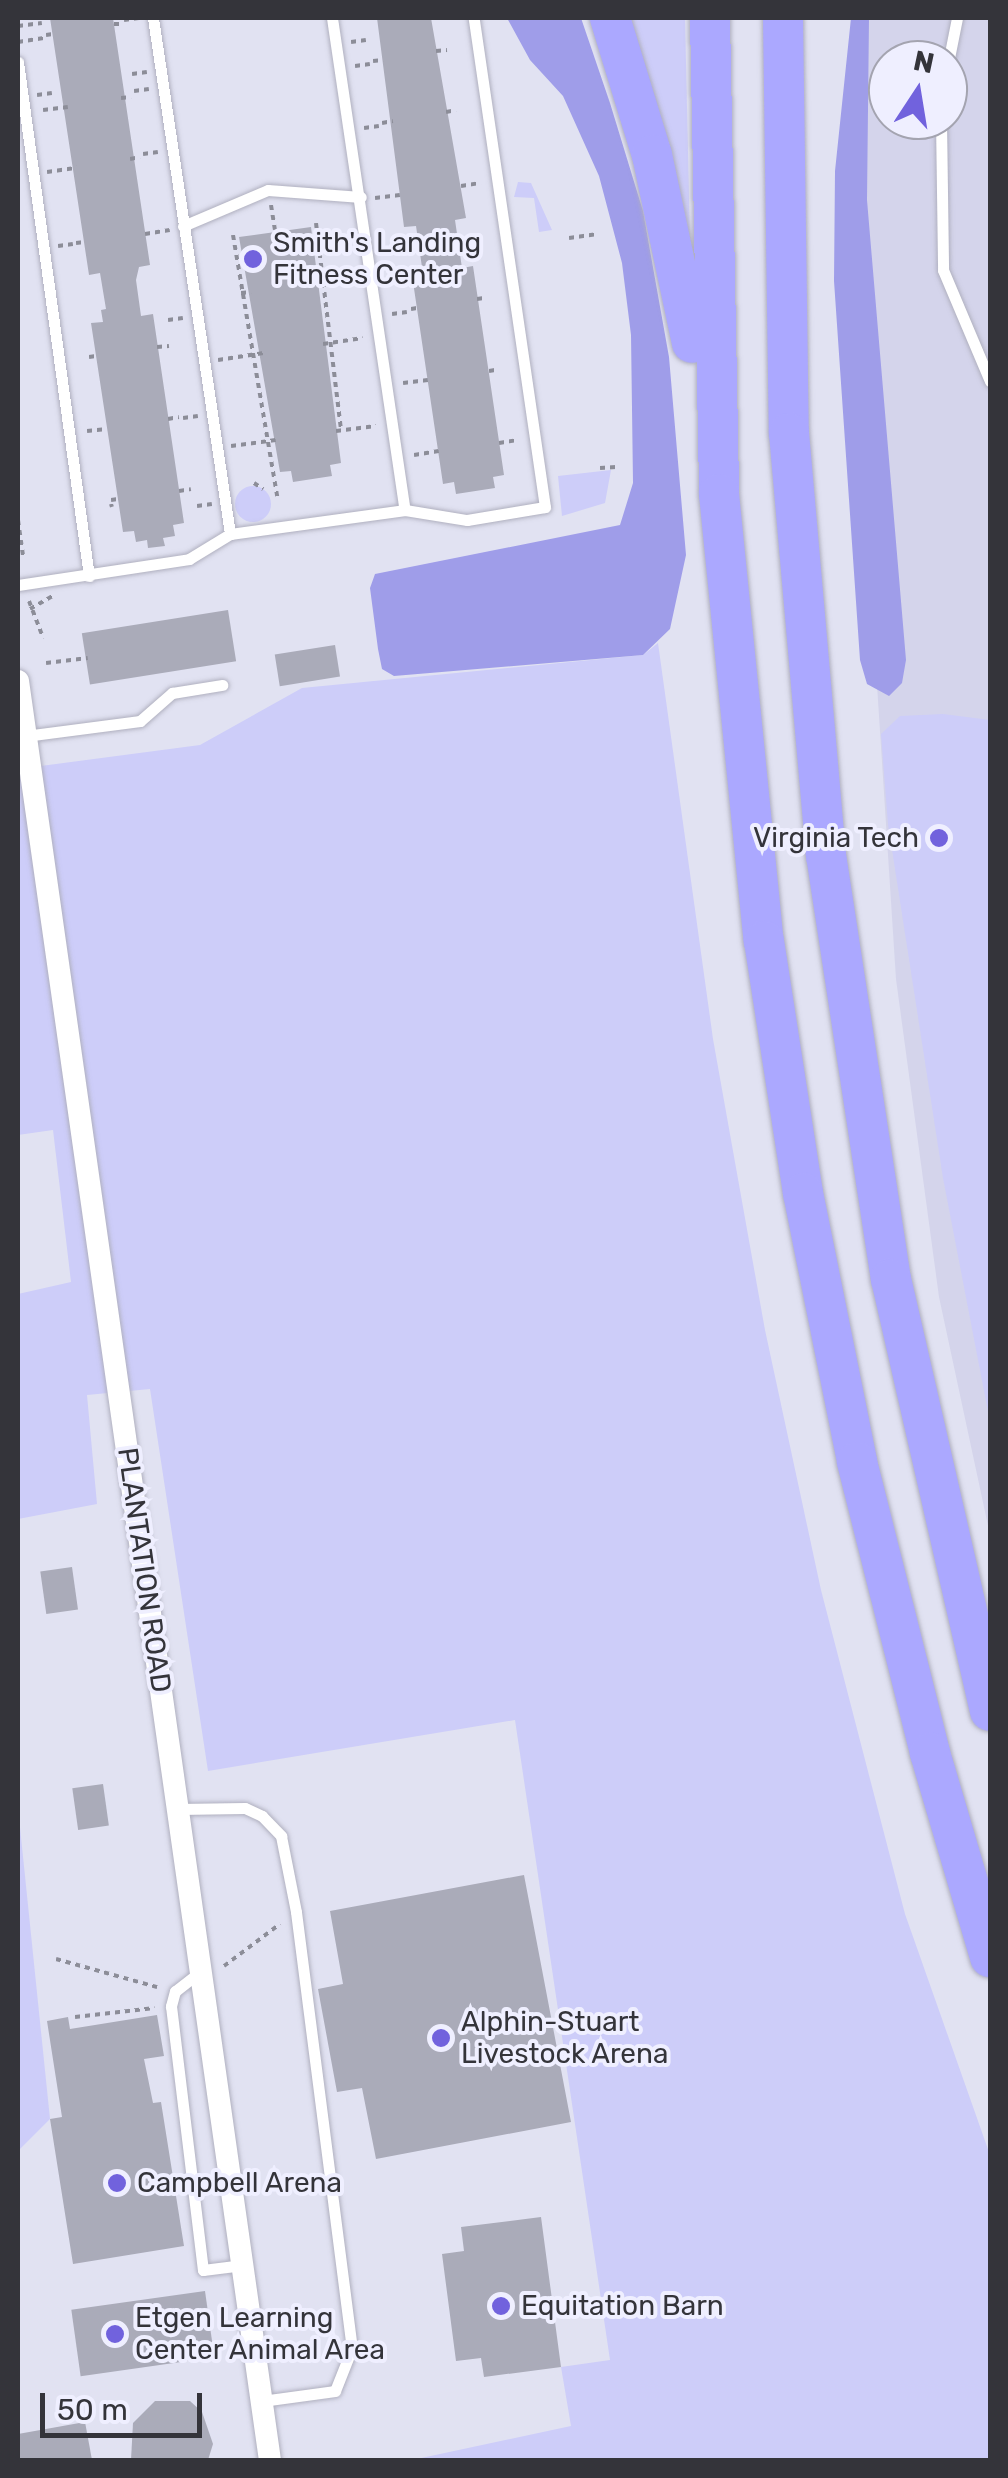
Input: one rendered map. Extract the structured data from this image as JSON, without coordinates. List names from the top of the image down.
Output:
{
  "streets": {
    "street": ["PLANTATION ROAD"]
  },
  "places": [
    "Smith's Landing Fitness Center",
    "Virginia Tech",
    "Alphin-Stuart Livestock Arena",
    "Campbell Arena",
    "Equitation Barn",
    "Etgen Learning Center Animal Area"
  ],
  "scale_bar": "50 m",
  "north": "top"
}
